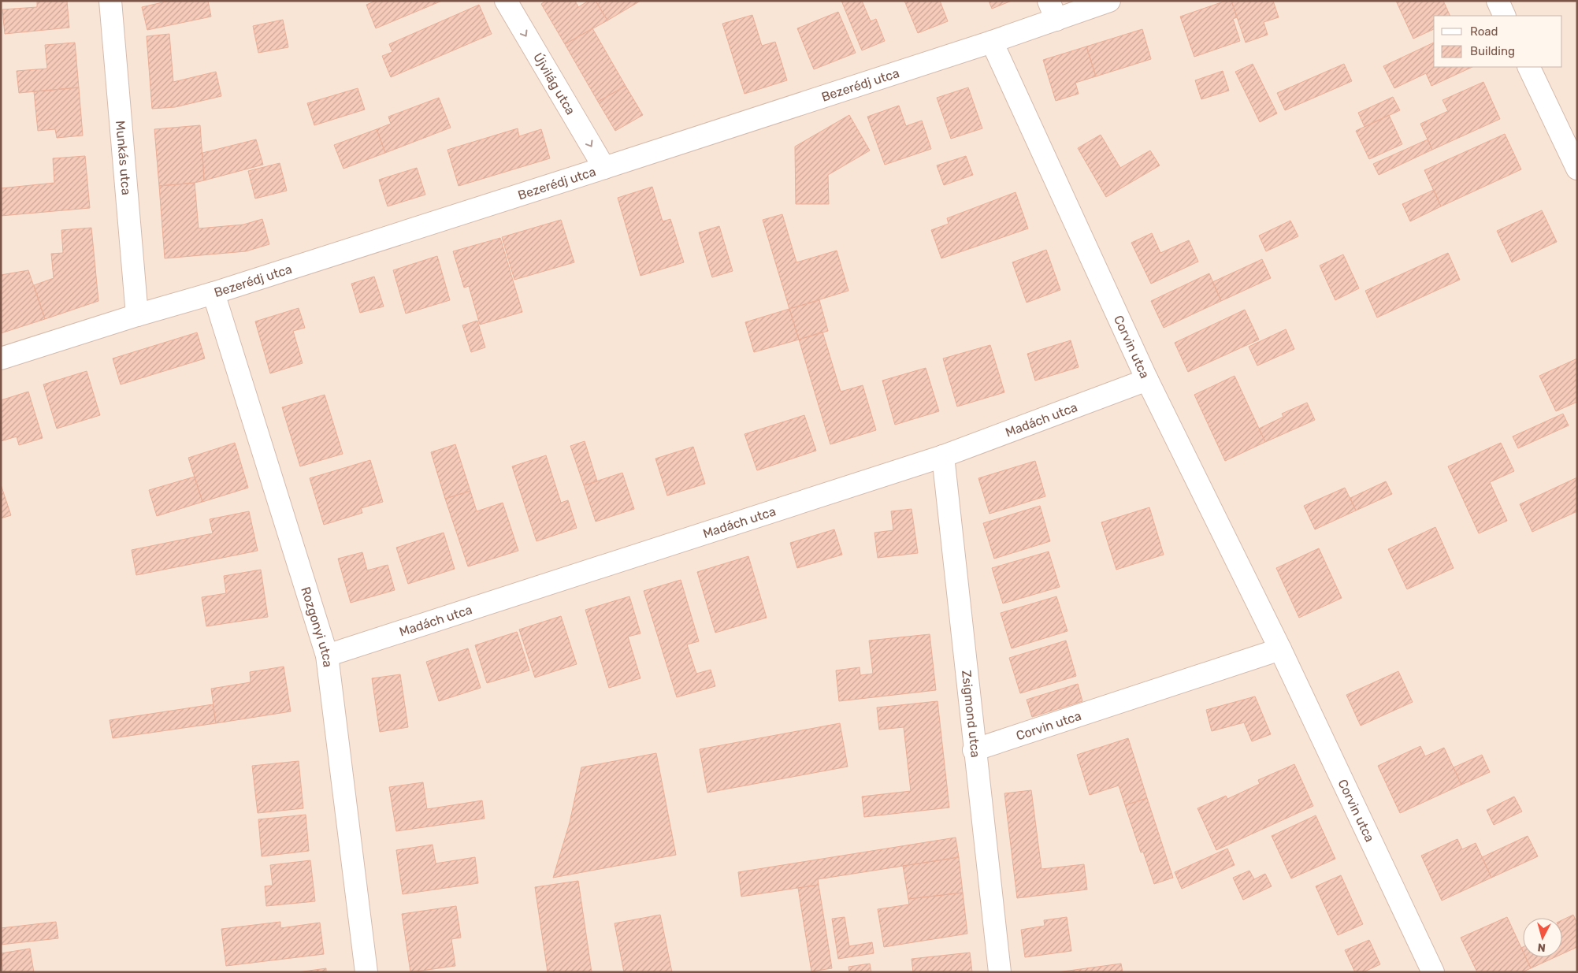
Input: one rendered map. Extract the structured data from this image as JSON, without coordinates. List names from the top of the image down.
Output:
{
  "streets": {
    "street": [
      "Újvilág utca",
      "Bezerédj utca",
      "Munkás utca",
      "Corvin utca",
      "Madách utca",
      "Rozgonyi utca",
      "Zsigmond utca"
    ]
  },
  "crossings": [
    ["Újvilág utca", "Bezerédj utca"],
    ["Bezerédj utca", "Munkás utca"],
    ["Bezerédj utca", "Corvin utca"],
    ["Bezerédj utca", "Rozgonyi utca"],
    ["Corvin utca", "Madách utca"],
    ["Corvin utca", "Zsigmond utca"],
    ["Madách utca", "Rozgonyi utca"],
    ["Madách utca", "Zsigmond utca"]
  ],
  "one_way": ["Újvilág utca"],
  "legend": ["Road", "Building"],
  "north": "bottom"
}
